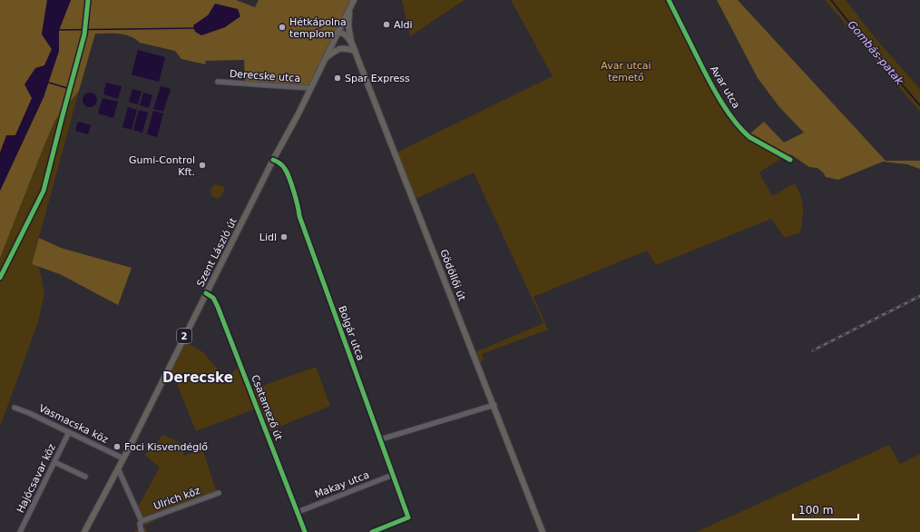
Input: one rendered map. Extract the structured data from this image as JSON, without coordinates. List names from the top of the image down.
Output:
{
  "streets": {
    "main road": ["Szent László út", "Gödöllői út", "2"],
    "street": [
      "Derecske utca",
      "Avar utca",
      "Bolgár utca",
      "Csatamező út",
      "Vasmacska köz",
      "Hajócsavar köz",
      "Makay utca",
      "Ulrich köz"
    ]
  },
  "crossings": [
    ["Derecske utca", "Szent László út"],
    ["Szent László út", "Gödöllői út"],
    ["Szent László út", "Bolgár utca"],
    ["Szent László út", "2"],
    ["Szent László út", "Csatamező út"],
    ["Szent László út", "Vasmacska köz"],
    ["Bolgár utca", "Makay utca"],
    ["Csatamező út", "Makay utca"],
    ["Vasmacska köz", "Hajócsavar köz"]
  ],
  "districts": ["Derecske"],
  "water": ["Gombás-patak"],
  "parks": ["Avar utcai temető"],
  "places": [
    "Aldi",
    "Hétkápolna templom",
    "Spar Express",
    "Gumi-Control Kft.",
    "Lidl",
    "Foci Kisvendéglő"
  ],
  "scale_bar": "100 m"
}
